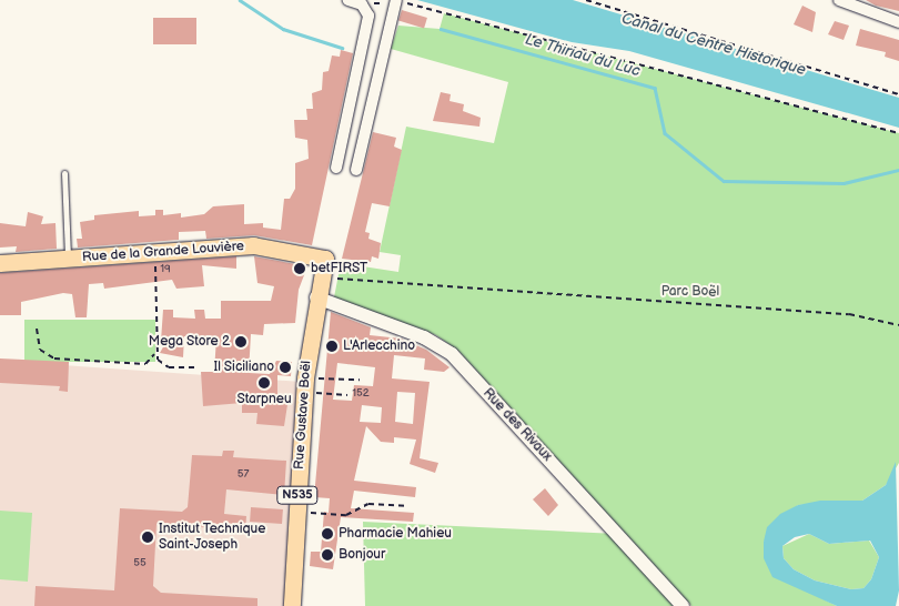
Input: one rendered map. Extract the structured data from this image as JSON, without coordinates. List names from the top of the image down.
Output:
{
  "streets": {
    "main road": ["Rue de la Grande Louvière", "Rue Gustave Boël", "N535"],
    "street": ["Rue des Rivaux"]
  },
  "crossings": [
    ["Rue de la Grande Louvière", "Rue Gustave Boël"],
    ["Rue Gustave Boël", "Rue des Rivaux"]
  ],
  "water": ["Canal du Centre Historique", "Le Thiriau du Luc"],
  "parks": ["Parc Boël"],
  "places": [
    "betFIRST",
    "Mega Store 2",
    "L'Arlecchino",
    "Il Siciliano",
    "Starpneu",
    "Pharmacie Mahieu",
    "Institut Technique Saint-Joseph",
    "Bonjour"
  ],
  "house_numbers": [
    "19",
    "152",
    "57",
    "55"
  ]
}
